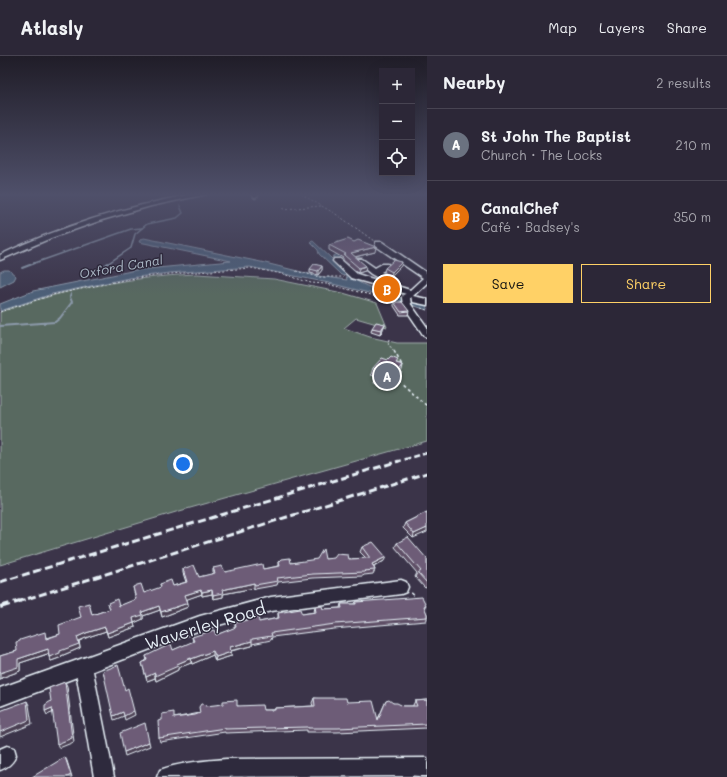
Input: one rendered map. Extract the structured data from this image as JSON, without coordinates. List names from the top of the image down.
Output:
{
  "streets": {
    "street": ["Waverley Road"]
  },
  "water": ["Oxford Canal"],
  "page": {
    "header": "Atlasly",
    "nav": ["Map", "Layers", "Share"],
    "heading": ["Nearby", "2 results"],
    "map_buttons": ["+", "−"],
    "list": [
      {
        "mark": "A",
        "name": "St John The Baptist",
        "note": "Church · The Locks",
        "value": "210 m"
      },
      {
        "mark": "B",
        "name": "CanalChef",
        "note": "Café · Badsey's",
        "value": "350 m"
      }
    ],
    "buttons": ["Save", "Share"],
    "pins": ["B", "A"]
  }
}
